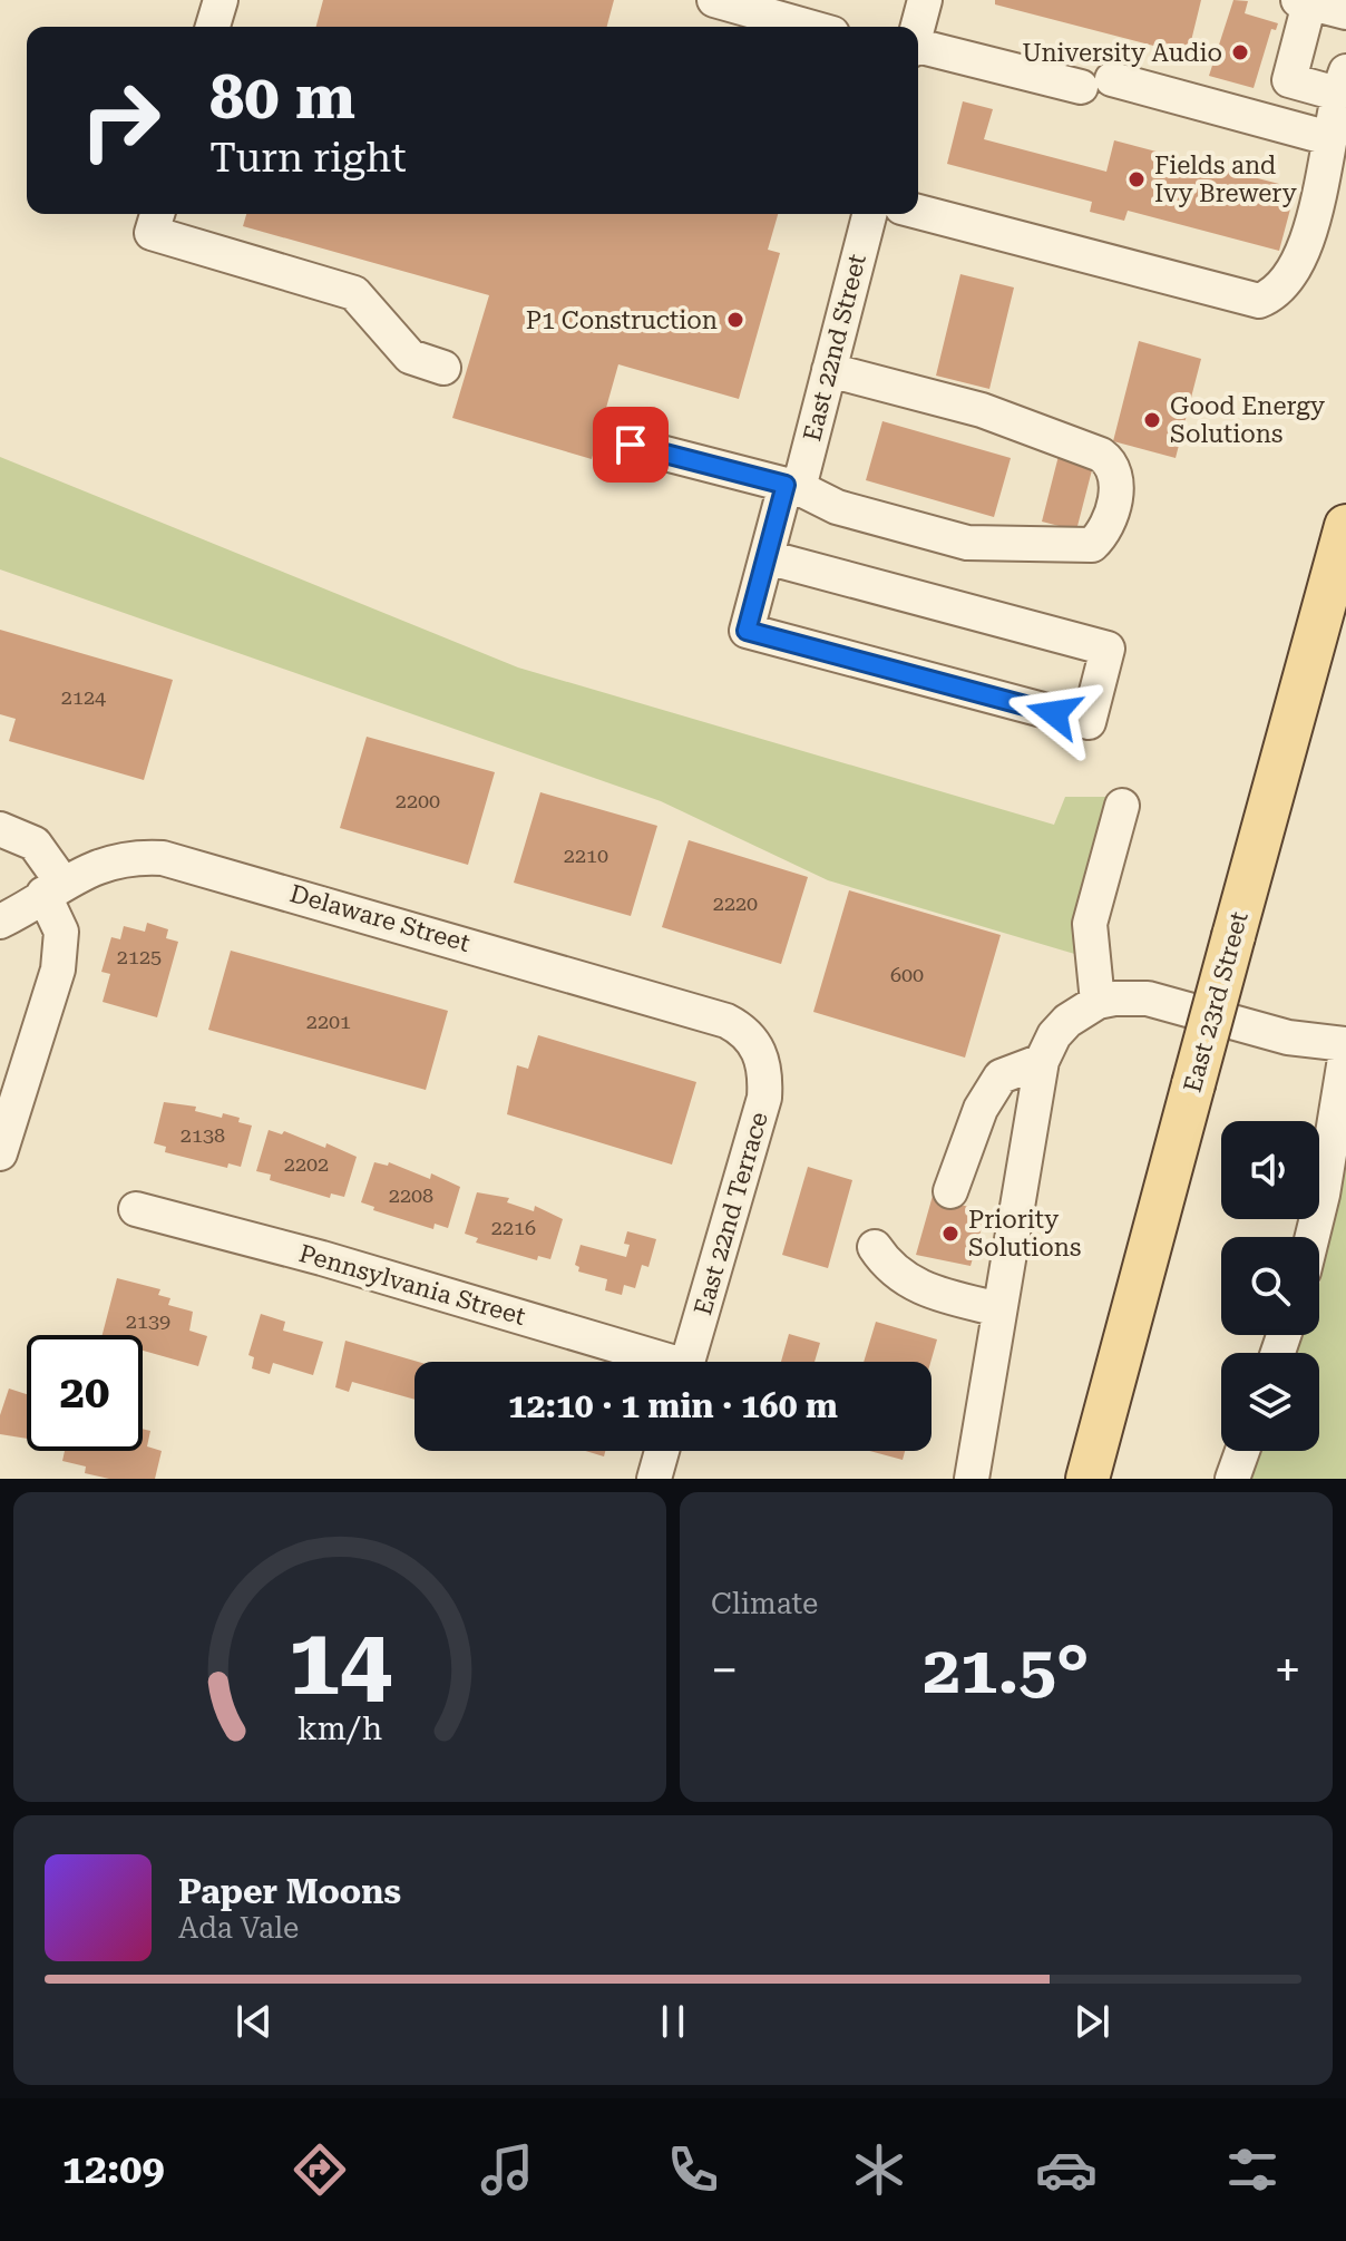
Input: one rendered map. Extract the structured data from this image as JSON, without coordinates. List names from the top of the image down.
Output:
{
  "streets": {
    "main road": ["East 23rd Street"],
    "street": [
      "East 22nd Street",
      "Delaware Street",
      "East 22nd Terrace",
      "Pennsylvania Street"
    ]
  },
  "crossings": [
    ["Delaware Street", "East 22nd Terrace"]
  ],
  "places": [
    "University Audio",
    "Fields and Ivy Brewery",
    "P1 Construction",
    "Good Energy Solutions",
    "Priority Solutions"
  ],
  "house_numbers": [
    "2124",
    "2200",
    "2210",
    "2220",
    "2125",
    "600",
    "2201",
    "2138",
    "2202",
    "2208",
    "2216",
    "2139"
  ],
  "page": {
    "turn": ["80 m", "Turn right"],
    "limit": "20",
    "trip": "12:10 · 1 min · 160 m",
    "tile": "Climate",
    "heat": ["−", "21.5°", "+"],
    "song": ["Paper Moons", "Ada Vale"],
    "tabs": "12:09",
    "gauge": ["14", "km/h"]
  }
}
